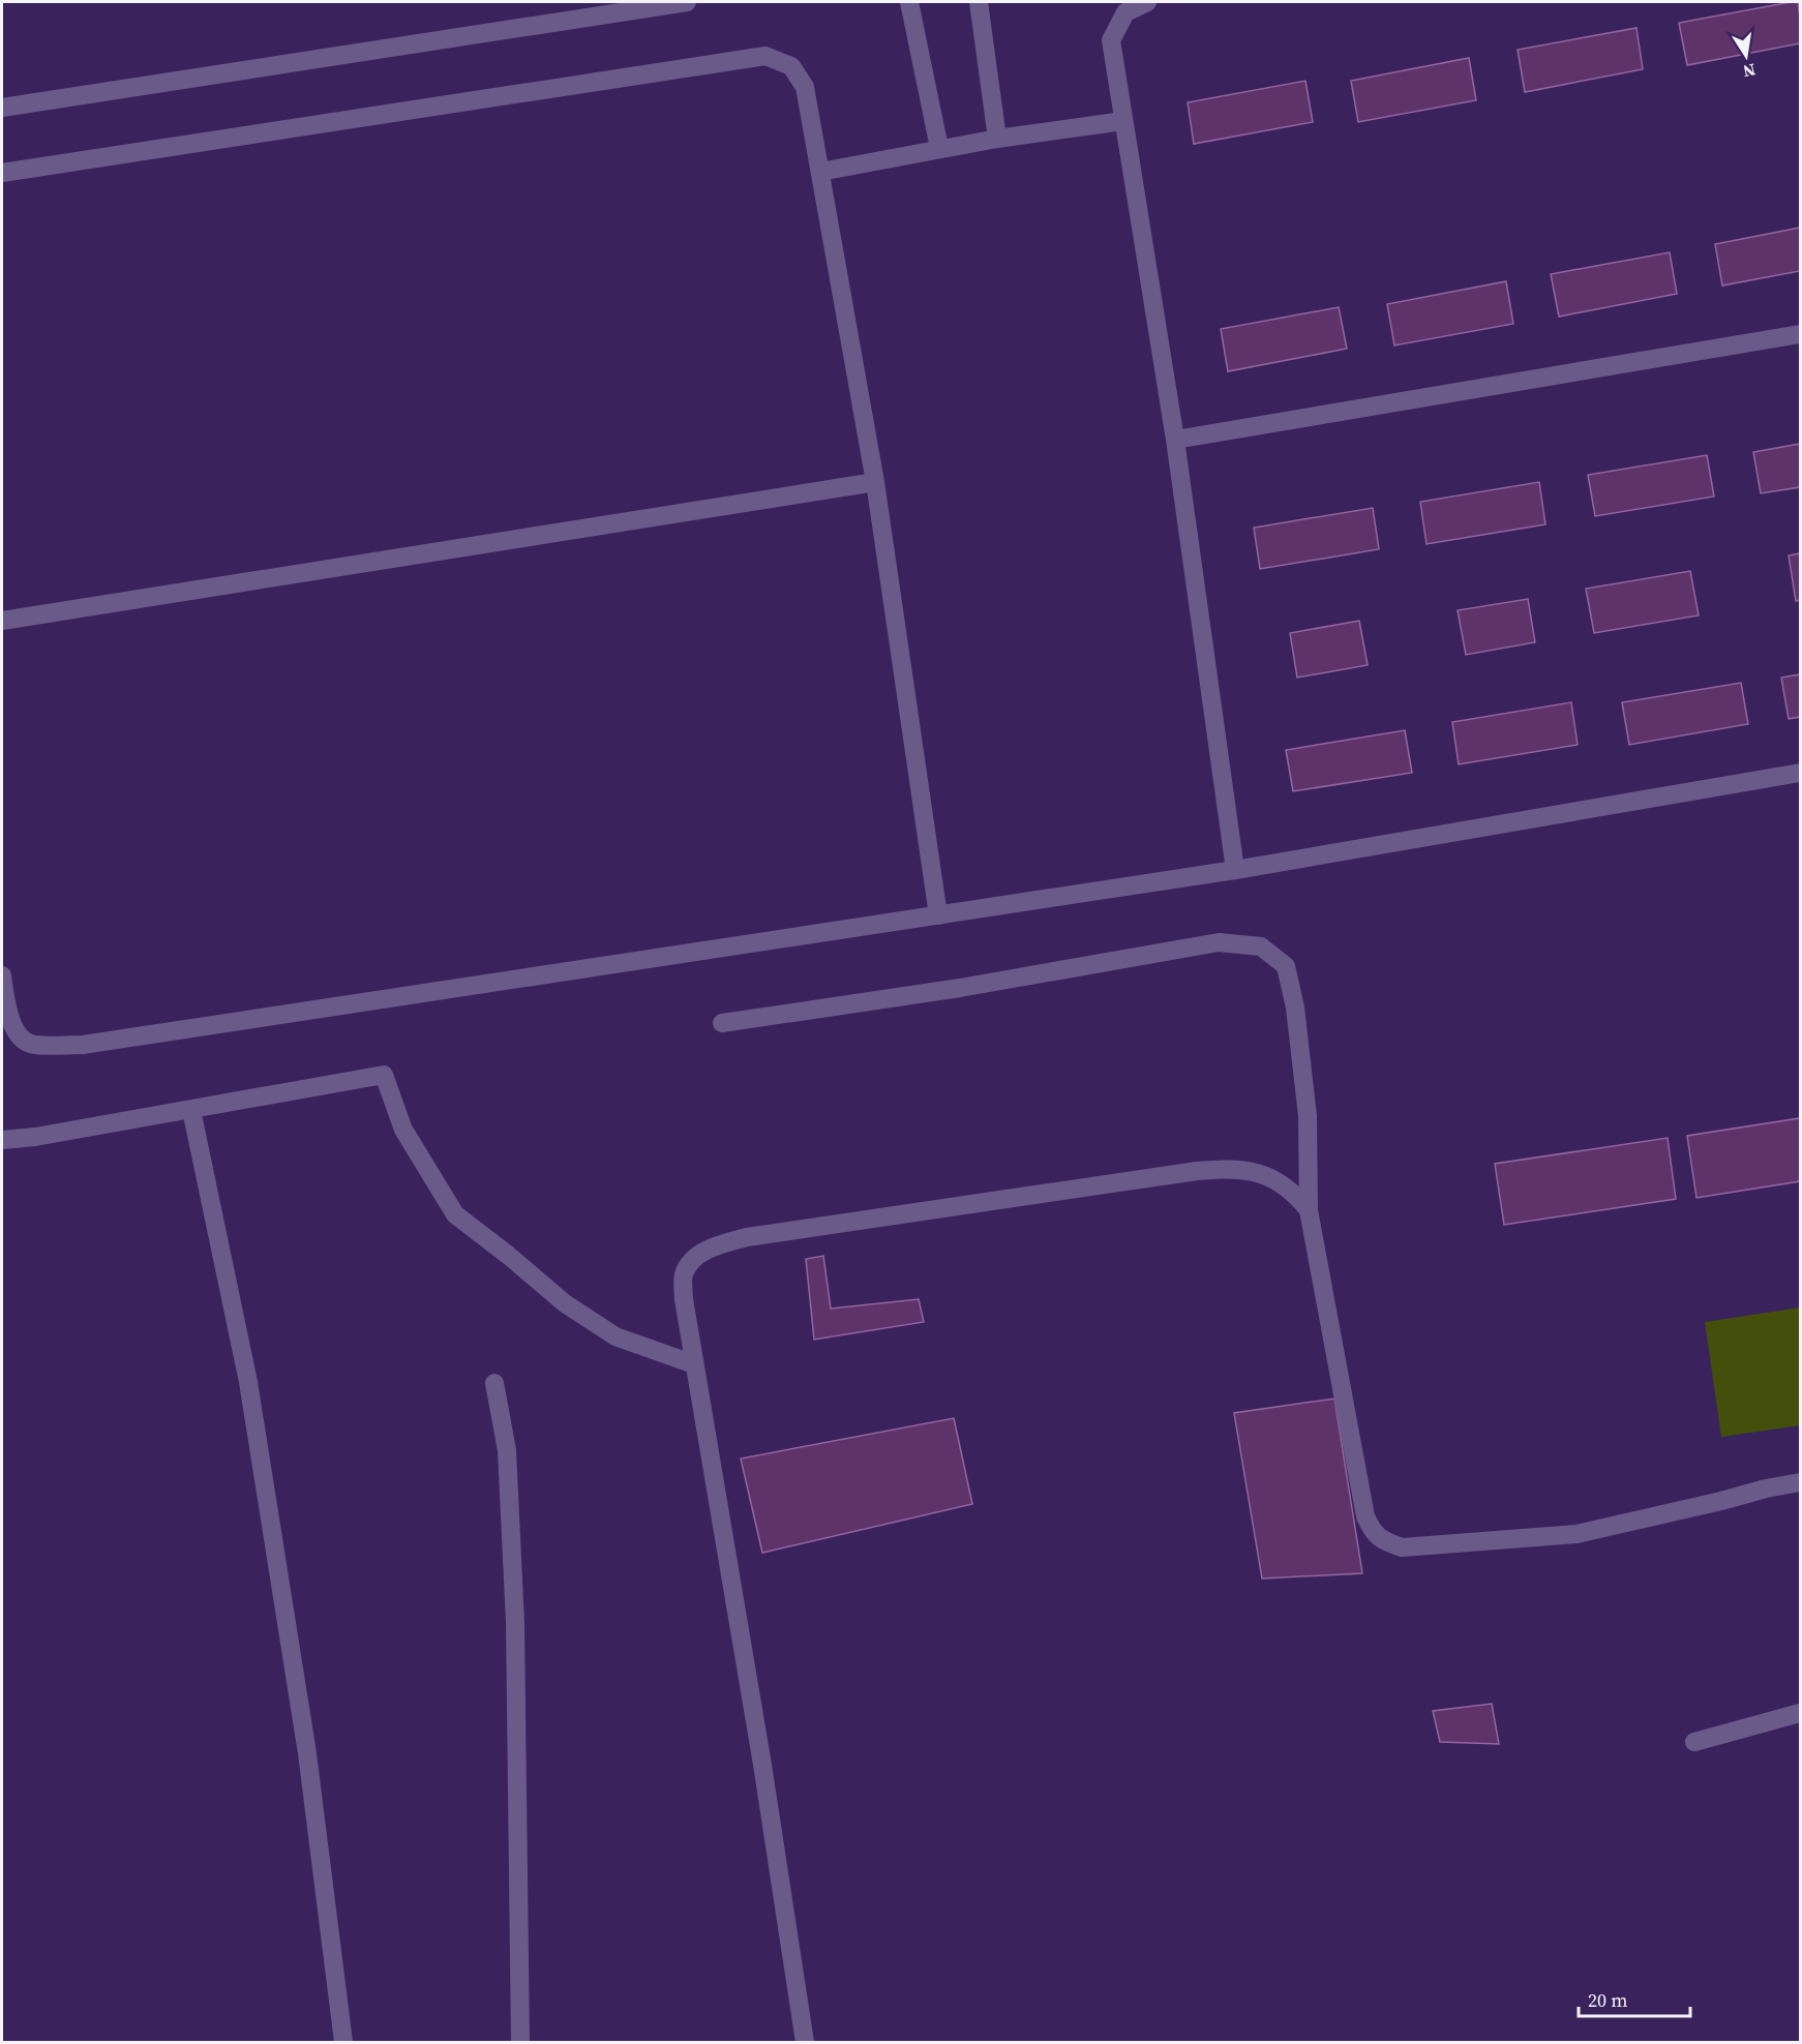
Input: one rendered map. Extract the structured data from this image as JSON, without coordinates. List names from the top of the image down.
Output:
{
  "scale_bar": "20 m",
  "north": "bottom"
}
